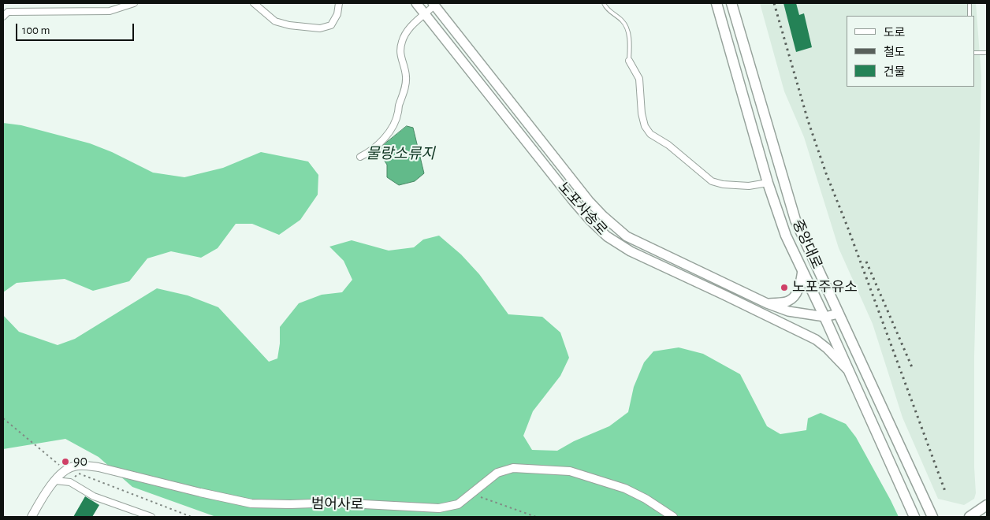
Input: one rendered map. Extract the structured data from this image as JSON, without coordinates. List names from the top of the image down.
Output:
{
  "streets": {
    "main road": ["노포사송로", "중앙대로"],
    "street": ["범어사로"]
  },
  "crossings": [
    ["노포사송로", "중앙대로"]
  ],
  "water": ["물랑소류지"],
  "places": ["노포주유소", "90"],
  "legend": ["도로", "철도", "건물"],
  "scale_bar": "100 m"
}
